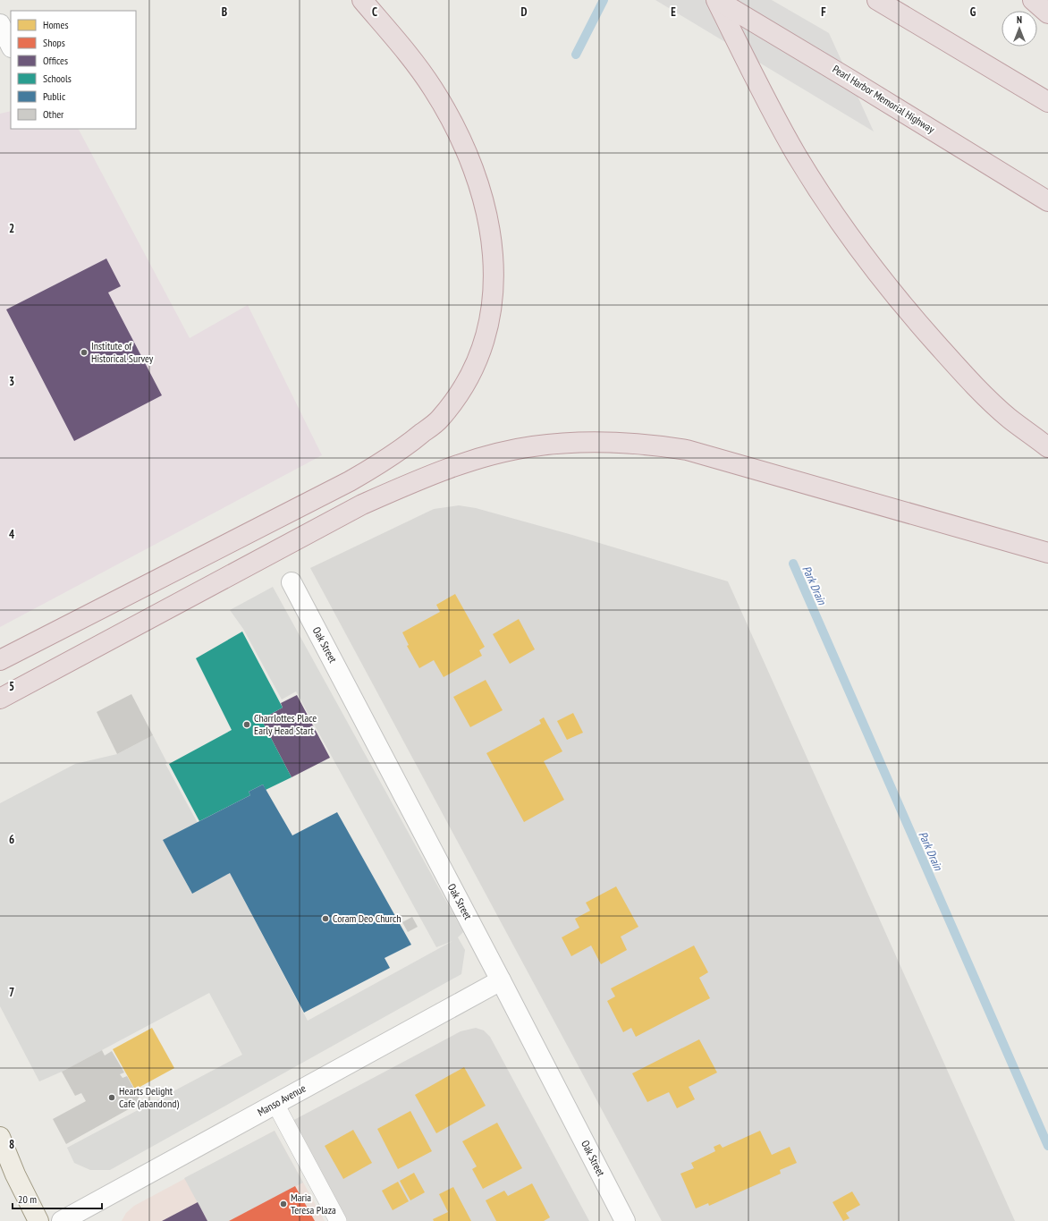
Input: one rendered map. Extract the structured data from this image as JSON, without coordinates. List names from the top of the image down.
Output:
{
  "streets": {
    "highway": ["Pearl Harbor Memorial Highway"],
    "street": ["Oak Street", "Manso Avenue"]
  },
  "crossings": [
    ["Oak Street", "Manso Avenue"]
  ],
  "water": ["Park Drain"],
  "places": [
    "Institute of Historical Survey",
    "Charrlottes Place Early Head Start",
    "Coram Deo Church",
    "Hearts Delight Cafe (abandond)",
    "Maria Teresa Plaza"
  ],
  "legend": [
    "Homes",
    "Shops",
    "Offices",
    "Schools",
    "Public",
    "Other"
  ],
  "scale_bar": "20 m",
  "north": "top",
  "grid": {
    "columns": [
      "B",
      "C",
      "D",
      "E",
      "F",
      "G"
    ],
    "rows": [
      "2",
      "3",
      "4",
      "5",
      "6",
      "7",
      "8"
    ]
  }
}
